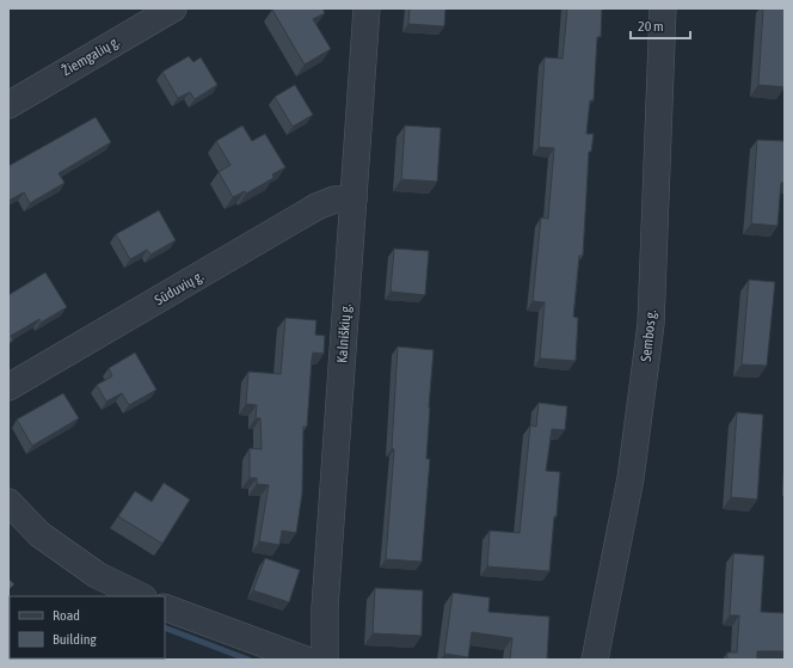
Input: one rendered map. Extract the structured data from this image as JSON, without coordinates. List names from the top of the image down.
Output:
{
  "streets": {
    "street": [
      "Žiemgalių g.",
      "Sūduvių g.",
      "Kalniškių g.",
      "Sembos g."
    ]
  },
  "crossings": [
    ["Sūduvių g.", "Kalniškių g."]
  ],
  "legend": ["Road", "Building"],
  "scale_bar": "20 m"
}
